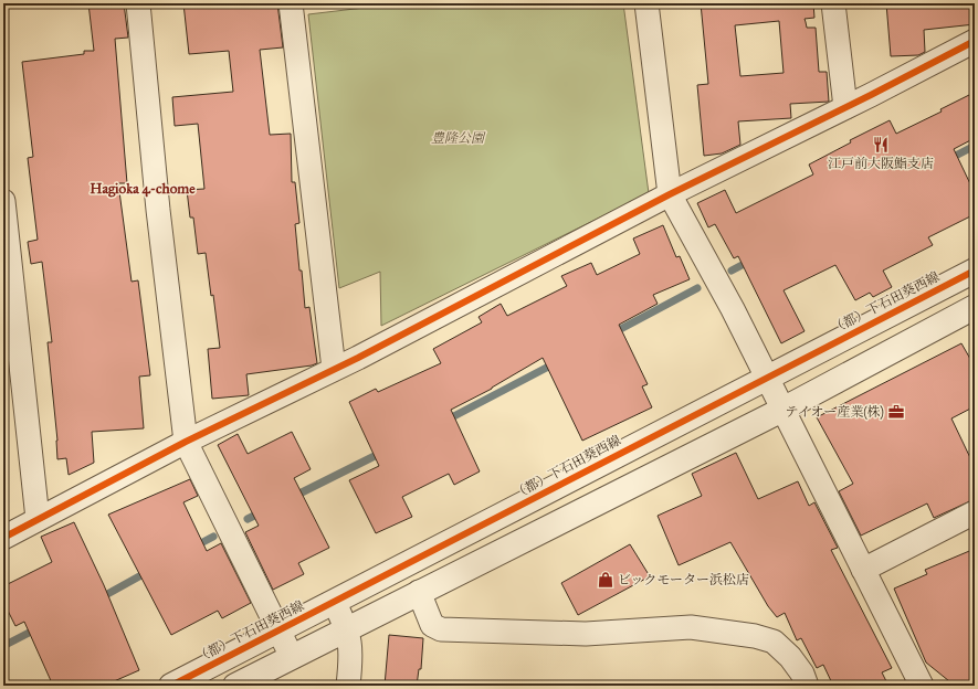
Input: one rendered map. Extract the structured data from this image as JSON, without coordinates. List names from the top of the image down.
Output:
{
  "streets": {
    "street": ["（都）下石田葵西線"]
  },
  "districts": ["Hagioka 4-chome"],
  "parks": ["豊隆公園"],
  "places": {
    "restaurant": ["江戸前大阪鮨支店"],
    "office": ["テイオー産業(株)"],
    "shop": ["ビックモーター浜松店"]
  }
}
